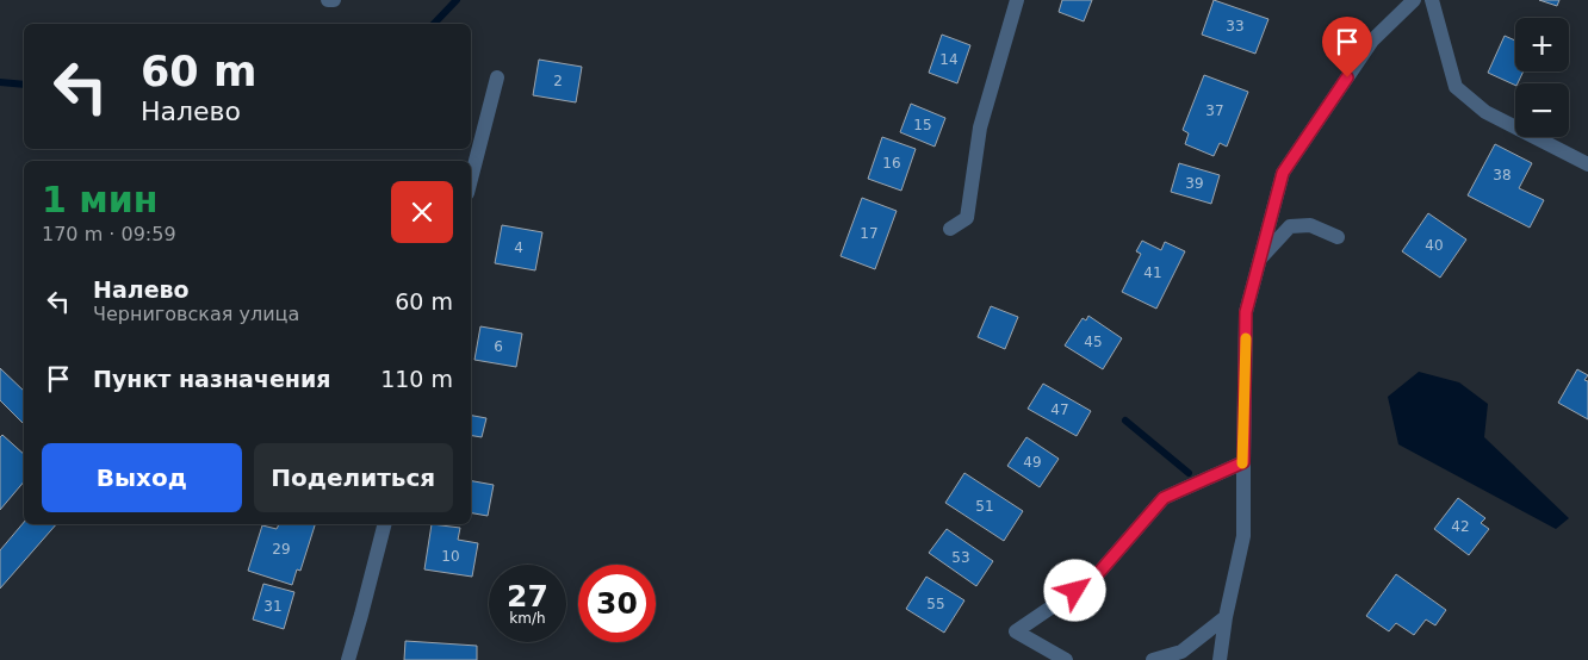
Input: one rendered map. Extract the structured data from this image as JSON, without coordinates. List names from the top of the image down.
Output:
{
  "house_numbers": [
    "33",
    "14",
    "2",
    "37",
    "15",
    "16",
    "38",
    "39",
    "17",
    "40",
    "4",
    "41",
    "45",
    "6",
    "47",
    "49",
    "51",
    "42",
    "29",
    "10",
    "53",
    "55",
    "31"
  ],
  "page": {
    "map_buttons": ["+", "−"],
    "turn": ["60 m", "Налево"],
    "heading": ["1 мин", "170 m · 09:59"],
    "list": [
      {
        "name": "Налево",
        "note": "Черниговская улица",
        "value": "60 m"
      },
      {
        "name": "Пункт назначения",
        "value": "110 m"
      }
    ],
    "buttons": ["Выход", "Поделиться"],
    "speed": "27 km/h",
    "limit": "30"
  }
}
